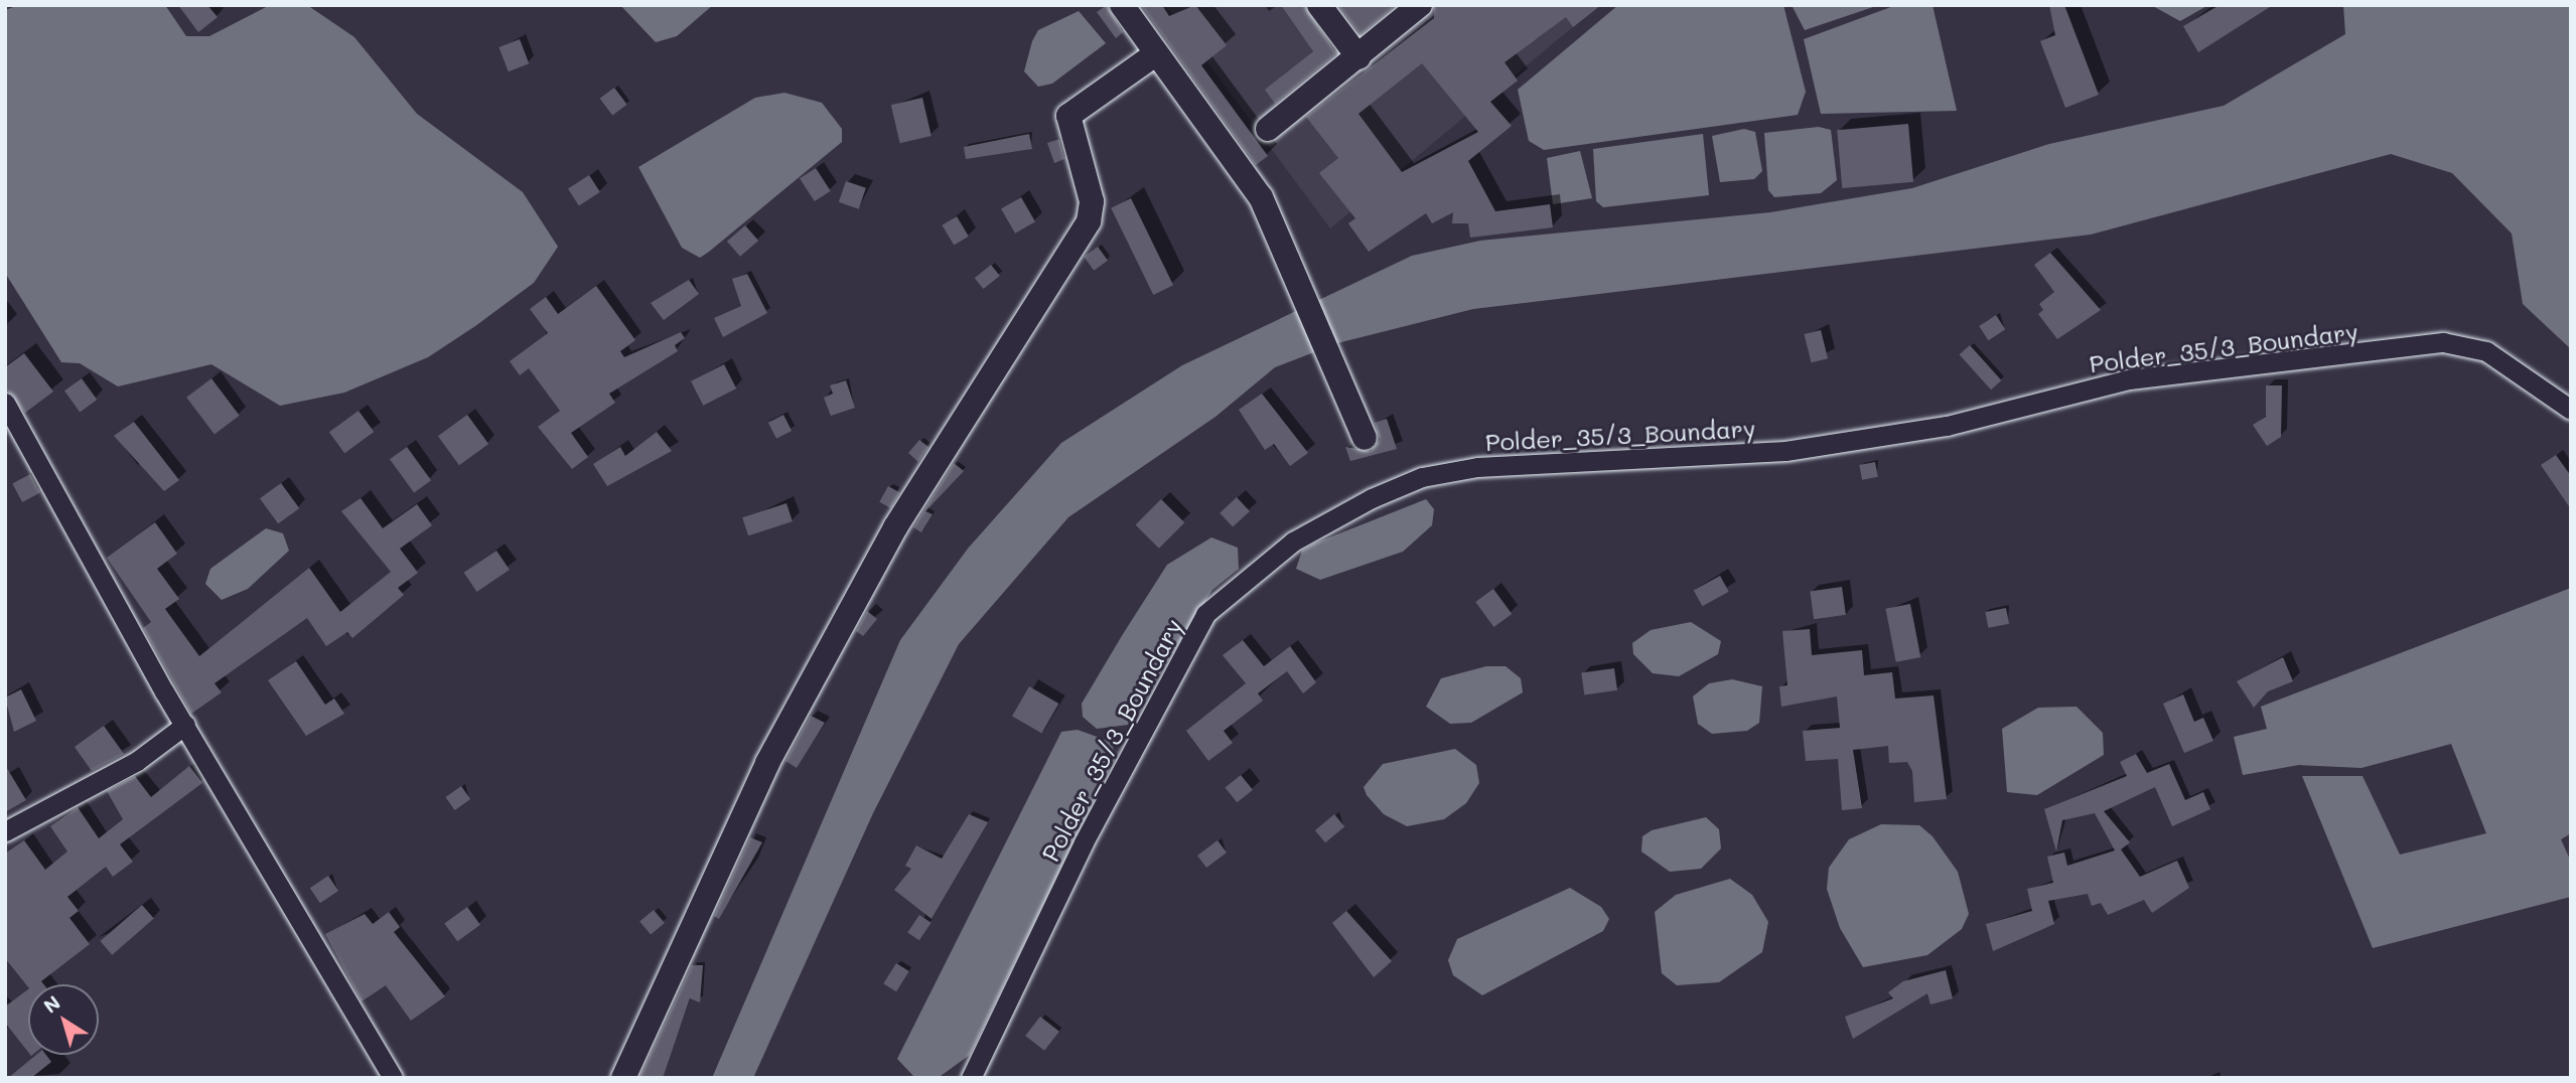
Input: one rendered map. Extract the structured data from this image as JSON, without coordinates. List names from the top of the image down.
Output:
{
  "streets": {
    "street": ["Polder_35/3_Boundary"]
  },
  "north": "top left"
}
